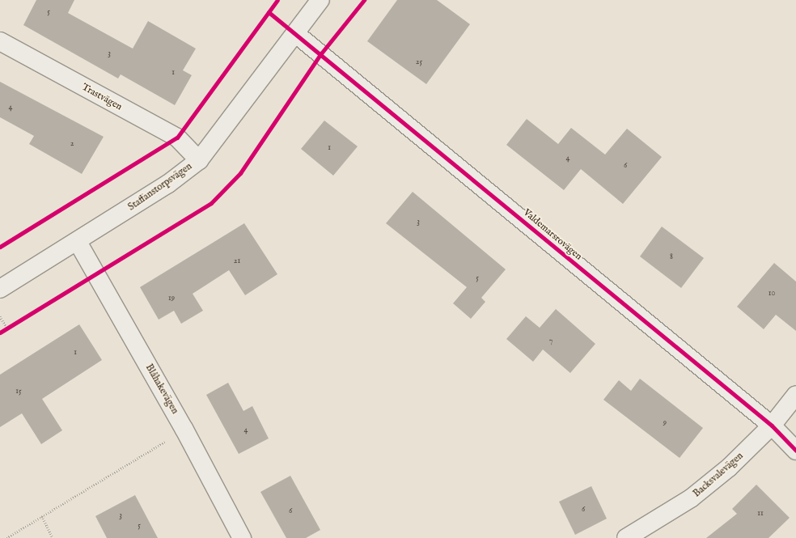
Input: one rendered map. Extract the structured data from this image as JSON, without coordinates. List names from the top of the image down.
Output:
{
  "streets": {
    "street": [
      "Trastvägen",
      "Staffanstorpsvägen",
      "Valdemarsrovägen",
      "Blåhakevägen",
      "Backsvalevägen"
    ]
  },
  "crossings": [
    ["Trastvägen", "Staffanstorpsvägen"],
    ["Staffanstorpsvägen", "Valdemarsrovägen"],
    ["Staffanstorpsvägen", "Blåhakevägen"],
    ["Valdemarsrovägen", "Backsvalevägen"]
  ],
  "house_numbers": [
    "5",
    "3",
    "25",
    "1",
    "4",
    "2",
    "1",
    "4",
    "6",
    "3",
    "8",
    "21",
    "5",
    "10",
    "19",
    "7",
    "1",
    "15",
    "9",
    "4",
    "6",
    "6",
    "11",
    "3",
    "5"
  ]
}
